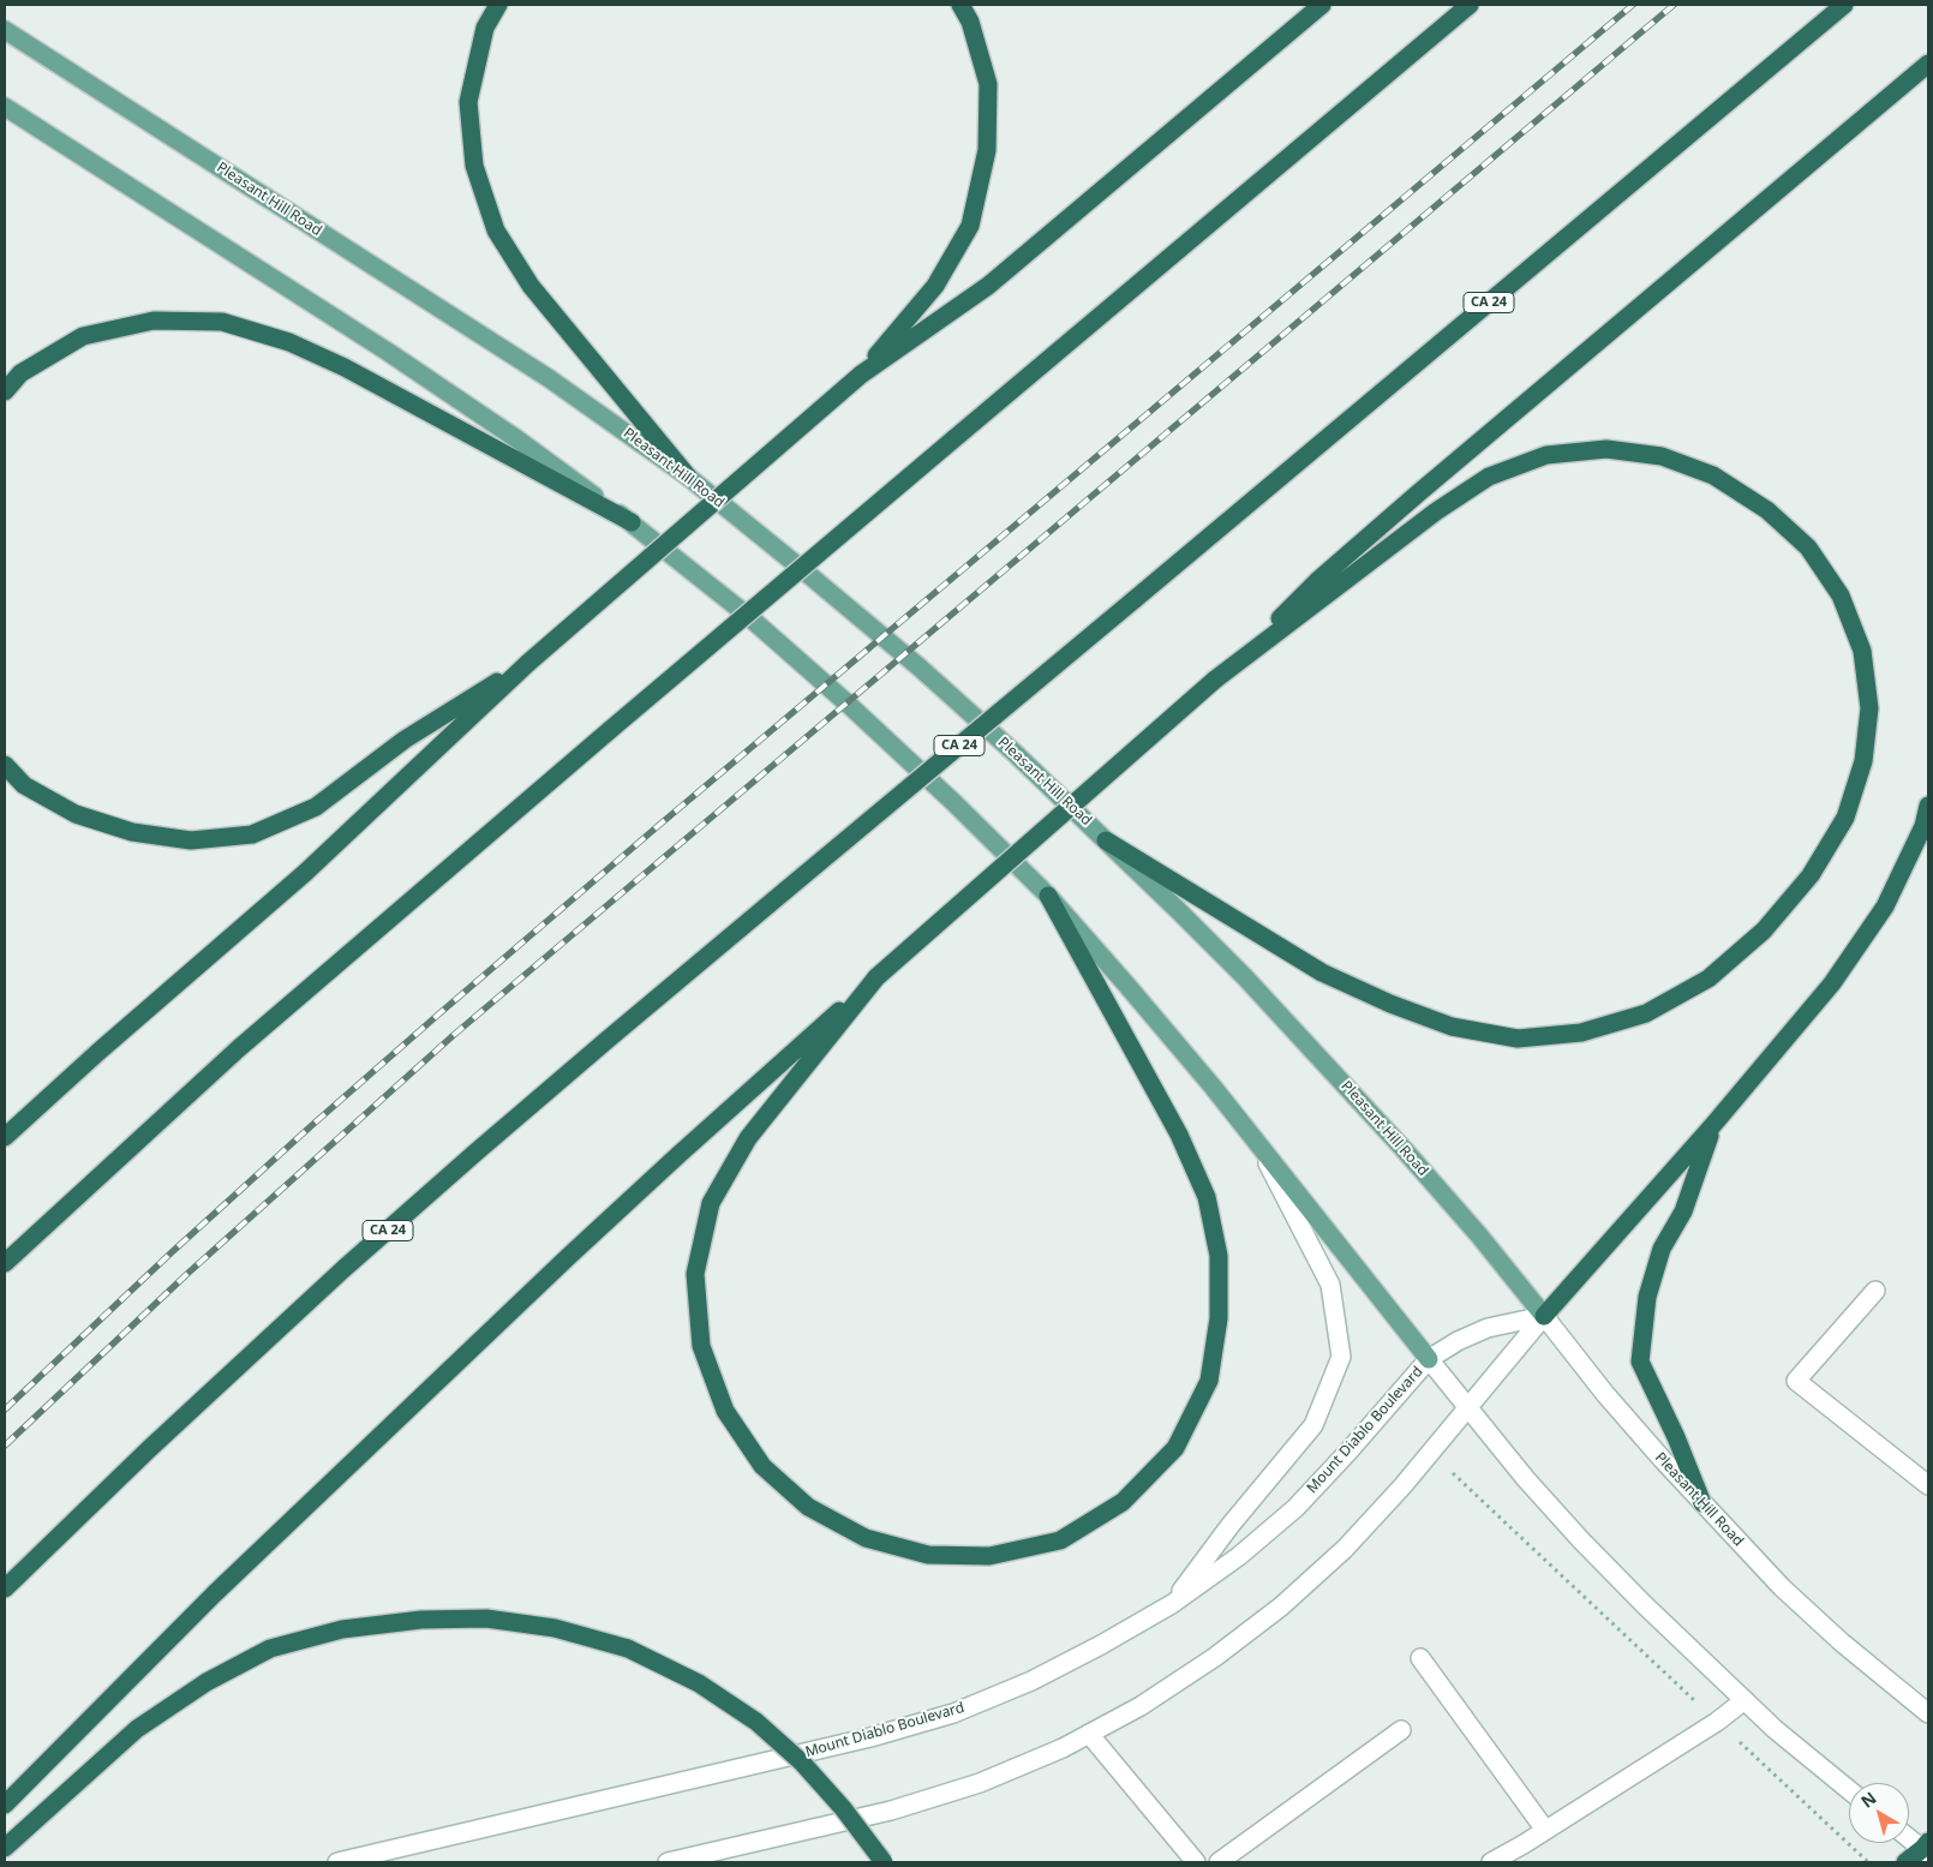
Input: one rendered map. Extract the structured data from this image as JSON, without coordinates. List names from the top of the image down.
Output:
{
  "streets": {
    "highway": ["CA 24"],
    "main road": ["Pleasant Hill Road", "Mount Diablo Boulevard"]
  },
  "crossings": [
    ["Pleasant Hill Road", "Mount Diablo Boulevard"]
  ],
  "north": "top left"
}
